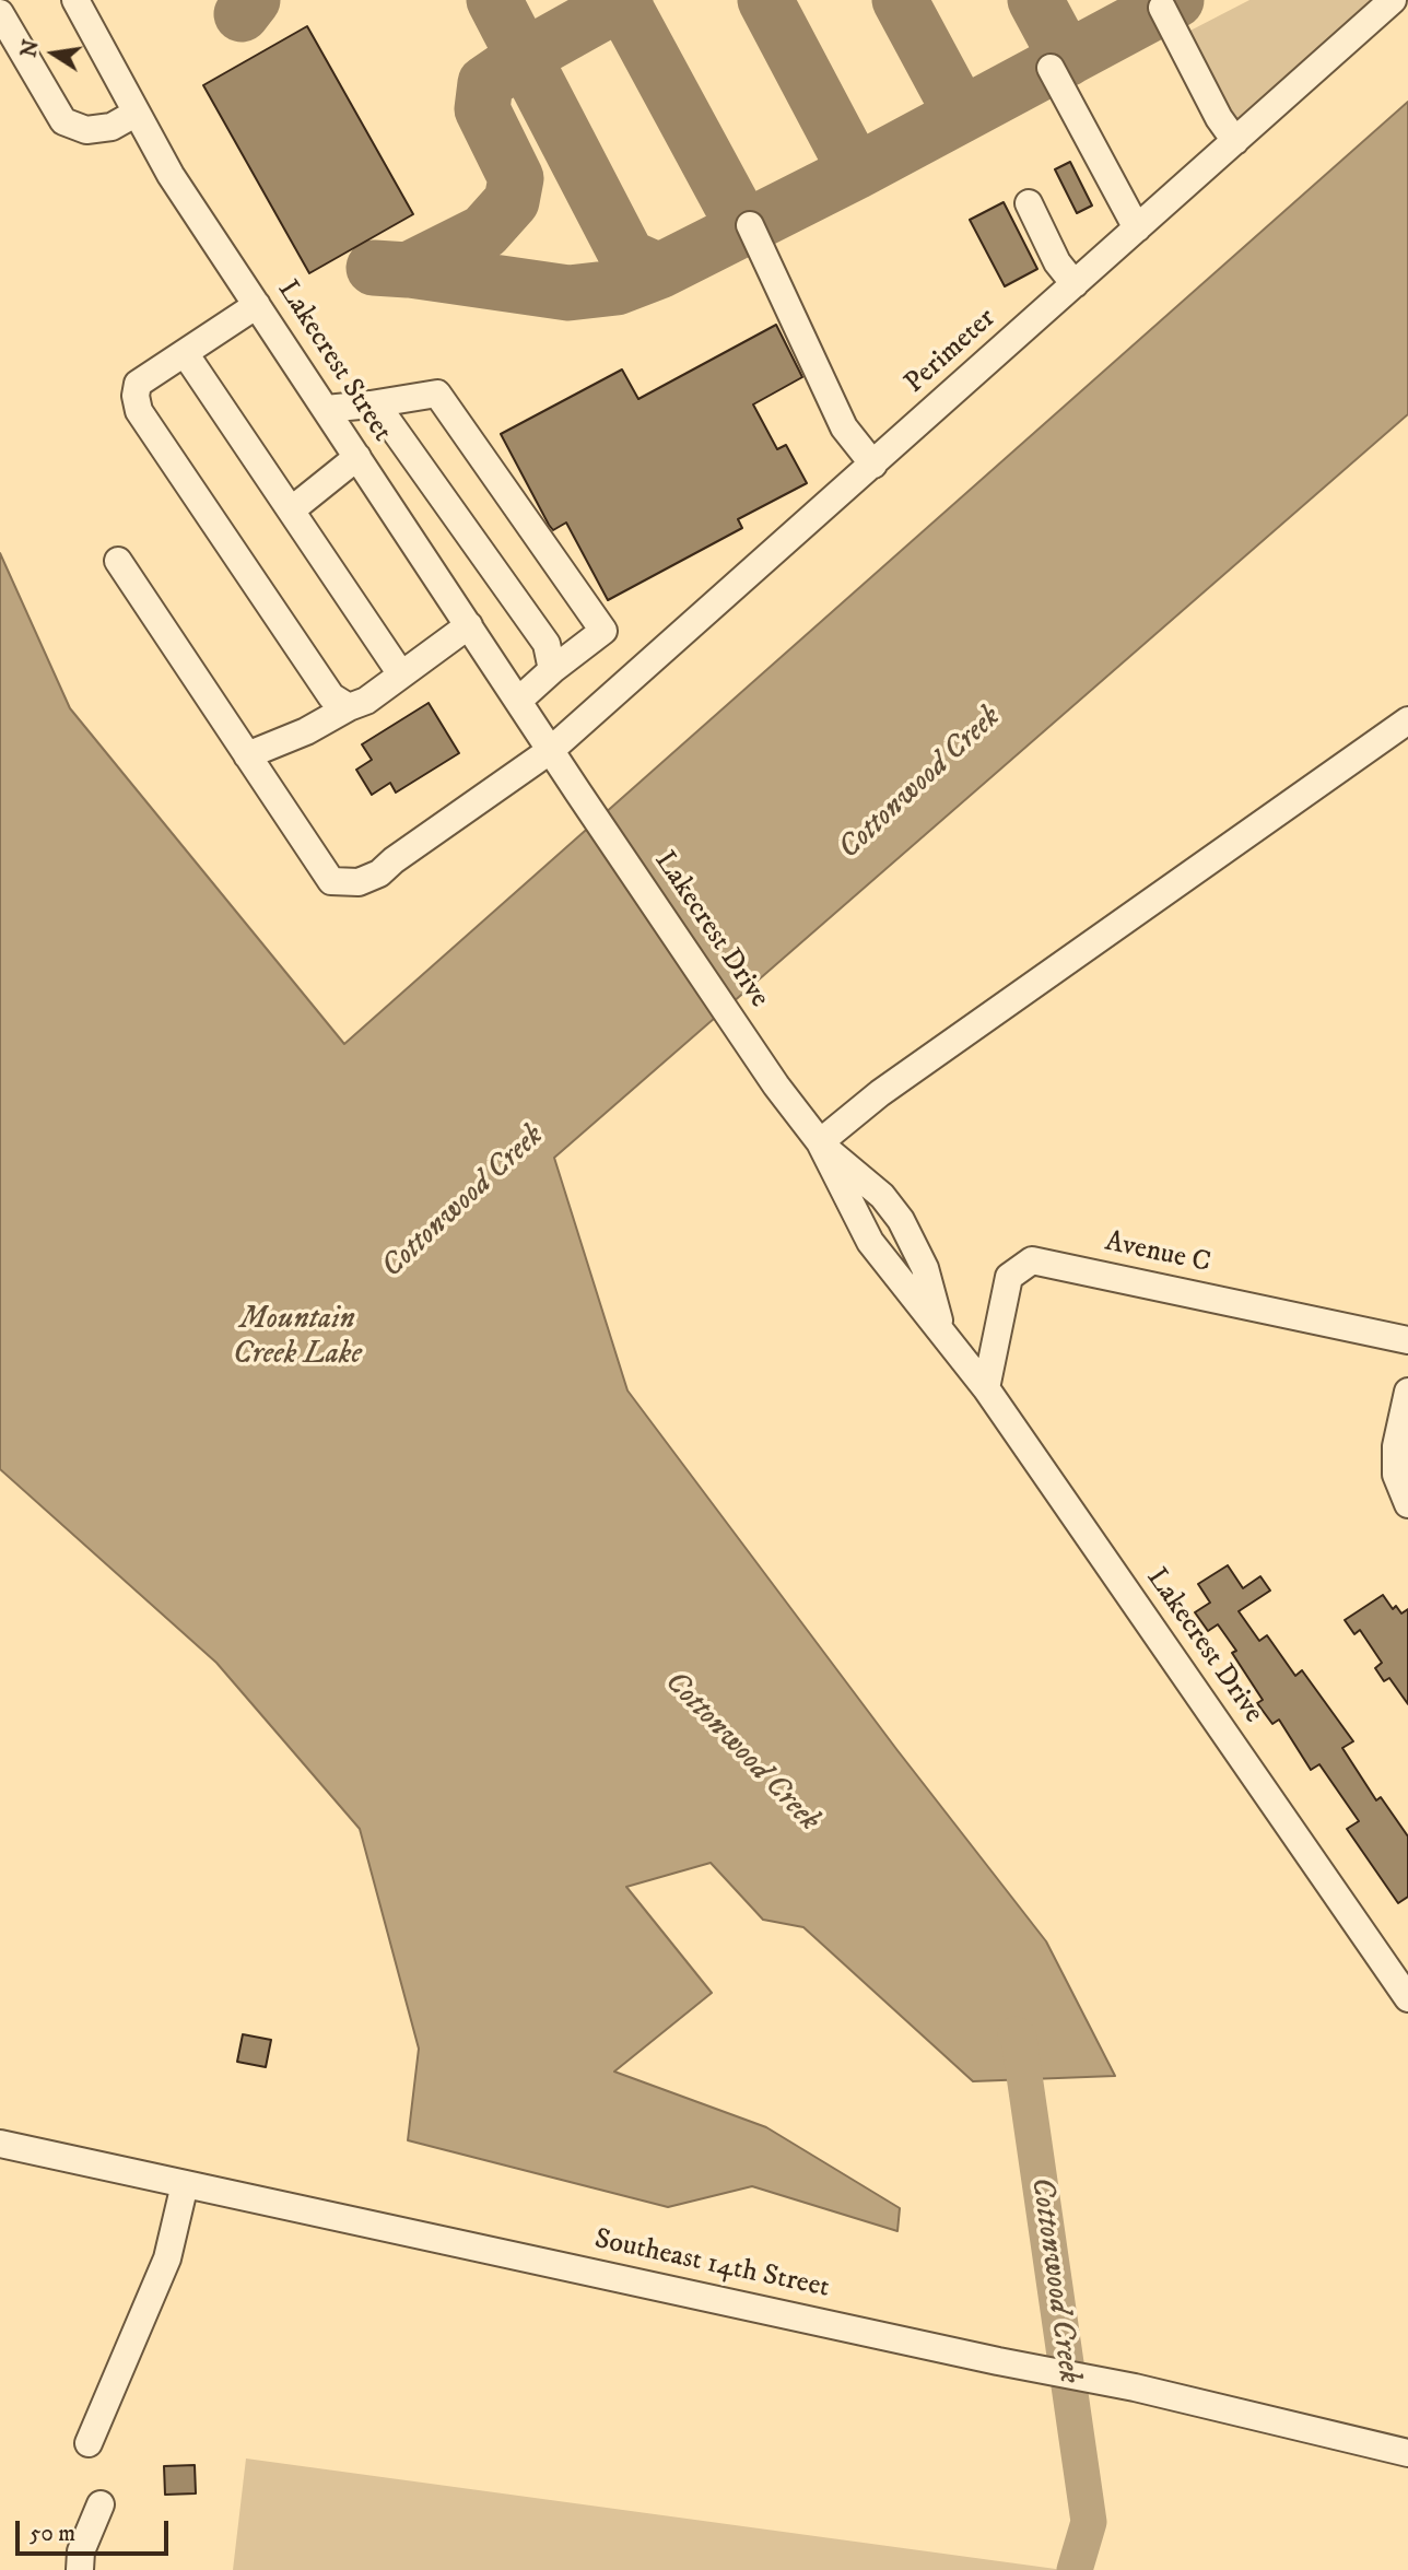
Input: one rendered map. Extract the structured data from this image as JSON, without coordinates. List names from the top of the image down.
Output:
{
  "streets": {
    "street": [
      "Perimeter",
      "Lakecrest Street",
      "Lakecrest Drive",
      "Avenue C",
      "Southeast 14th Street"
    ]
  },
  "crossings": [
    ["Perimeter", "Lakecrest Street"],
    ["Perimeter", "Lakecrest Drive"],
    ["Lakecrest Street", "Lakecrest Drive"],
    ["Lakecrest Drive", "Avenue C"]
  ],
  "water": ["Cottonwood Creek", "Mountain Creek Lake"],
  "scale_bar": "50 m",
  "north": "left"
}
